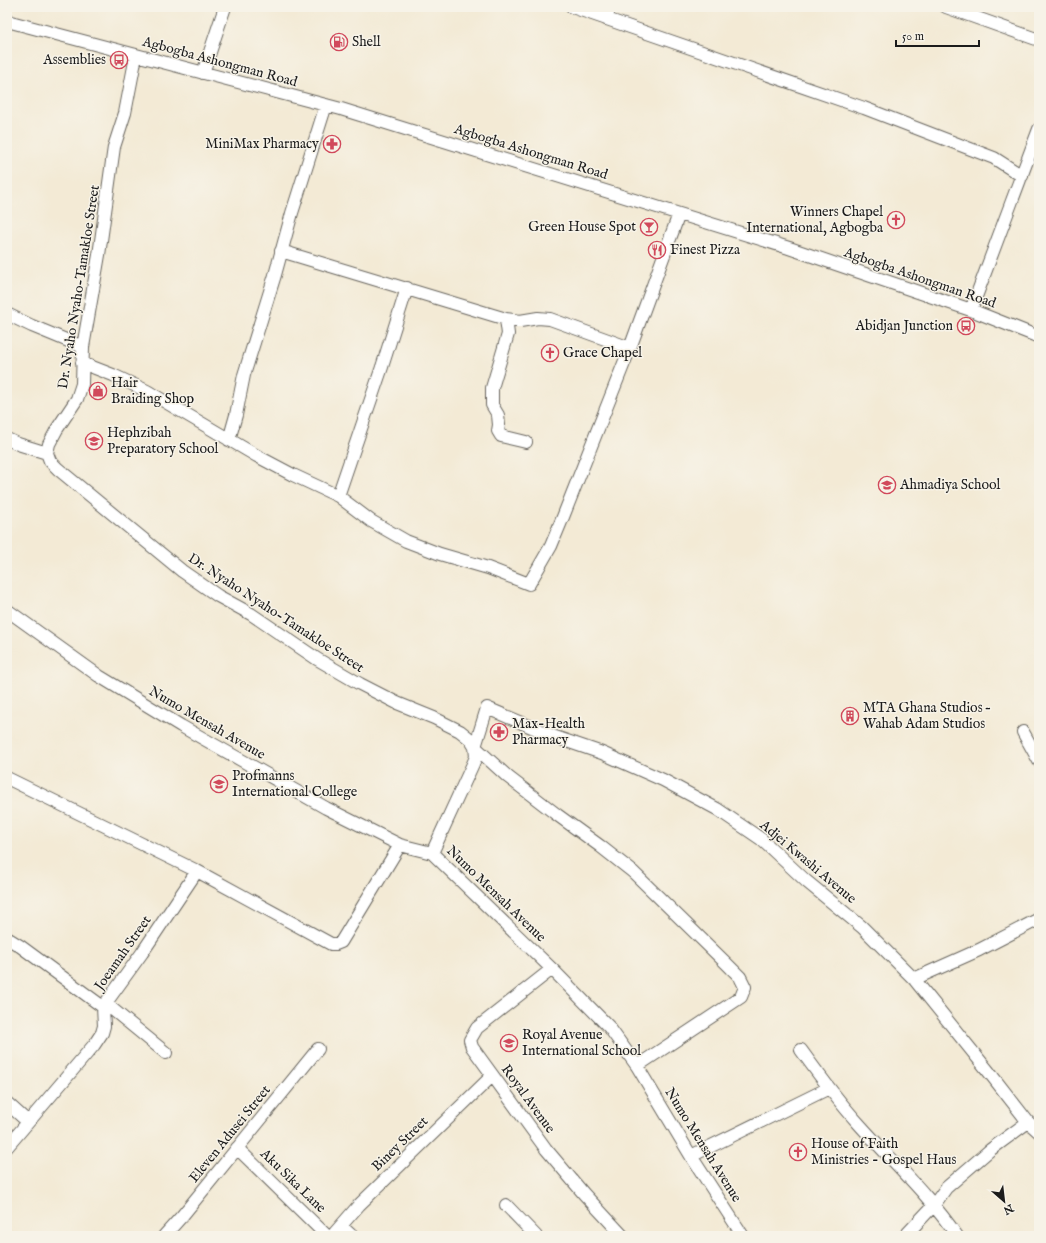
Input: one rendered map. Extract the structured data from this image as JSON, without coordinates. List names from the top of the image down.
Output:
{
  "streets": {
    "street": [
      "Agbogba Ashongman Road",
      "Dr. Nyaho Nyaho-Tamakloe Street",
      "Numo Mensah Avenue",
      "Adjei Kwashi Avenue",
      "Joeamah Street",
      "Royal Avenue",
      "Eleven Adusei Street",
      "Biney Street",
      "Aku Sika Lane"
    ]
  },
  "crossings": [
    ["Agbogba Ashongman Road", "Dr. Nyaho Nyaho-Tamakloe Street"],
    ["Dr. Nyaho Nyaho-Tamakloe Street", "Numo Mensah Avenue"],
    ["Dr. Nyaho Nyaho-Tamakloe Street", "Adjei Kwashi Avenue"],
    ["Numo Mensah Avenue", "Royal Avenue"],
    ["Royal Avenue", "Biney Street"],
    ["Eleven Adusei Street", "Aku Sika Lane"]
  ],
  "places": {
    "fuel station": ["Shell"],
    "bus stop": ["Assemblies", "Abidjan Junction"],
    "pharmacy": ["MiniMax Pharmacy", "Max-Health Pharmacy"],
    "church": ["Winners Chapel International, Agbogba", "Grace Chapel", "House of Faith Ministries - Gospel Haus"],
    "bar": ["Green House Spot"],
    "restaurant": ["Finest Pizza"],
    "shop": ["Hair Braiding Shop"],
    "school or university": [
      "Hephzibah Preparatory School",
      "Ahmadiya School",
      "Profmanns International College",
      "Royal Avenue International School"
    ],
    "building": ["MTA Ghana Studios – Wahab Adam Studios"]
  },
  "scale_bar": "50 m",
  "north": "bottom right"
}
